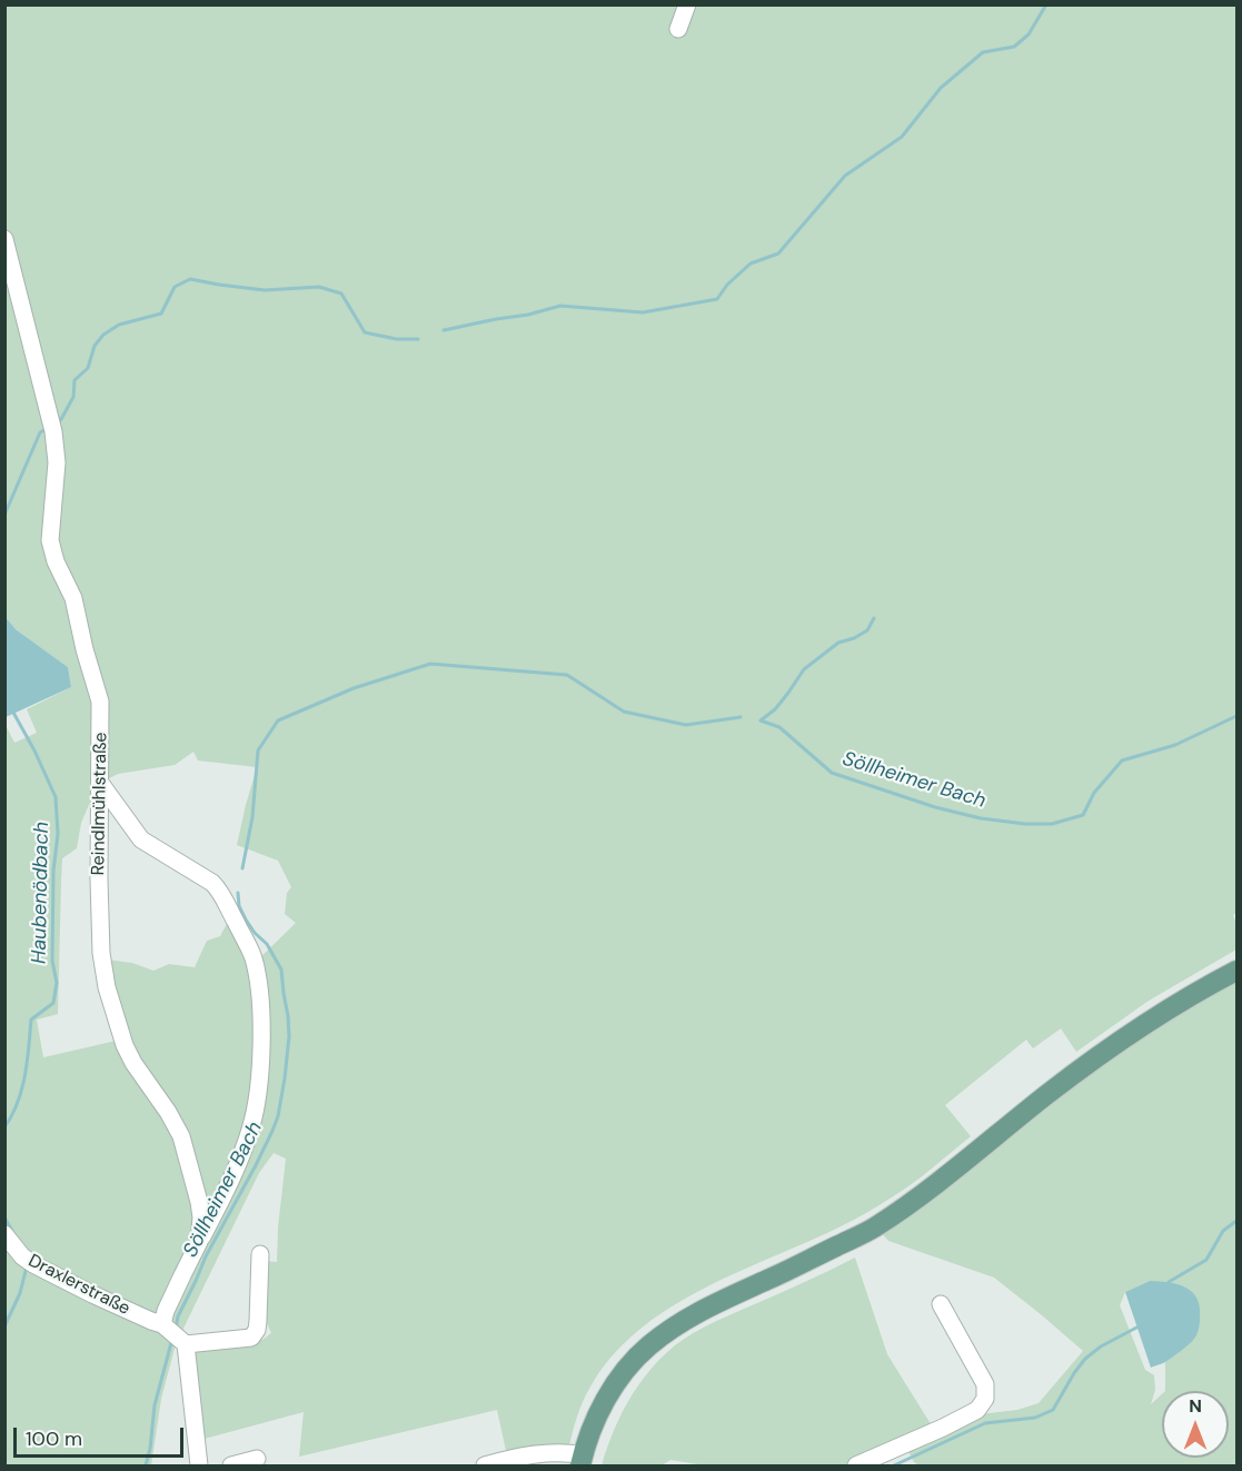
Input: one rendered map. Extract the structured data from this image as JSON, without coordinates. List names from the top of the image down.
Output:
{
  "streets": {
    "street": ["Reindlmühlstraße", "Draxlerstraße"]
  },
  "crossings": [
    ["Reindlmühlstraße", "Draxlerstraße"]
  ],
  "water": ["Söllheimer Bach", "Haubenödbach"],
  "scale_bar": "100 m",
  "north": "top"
}
